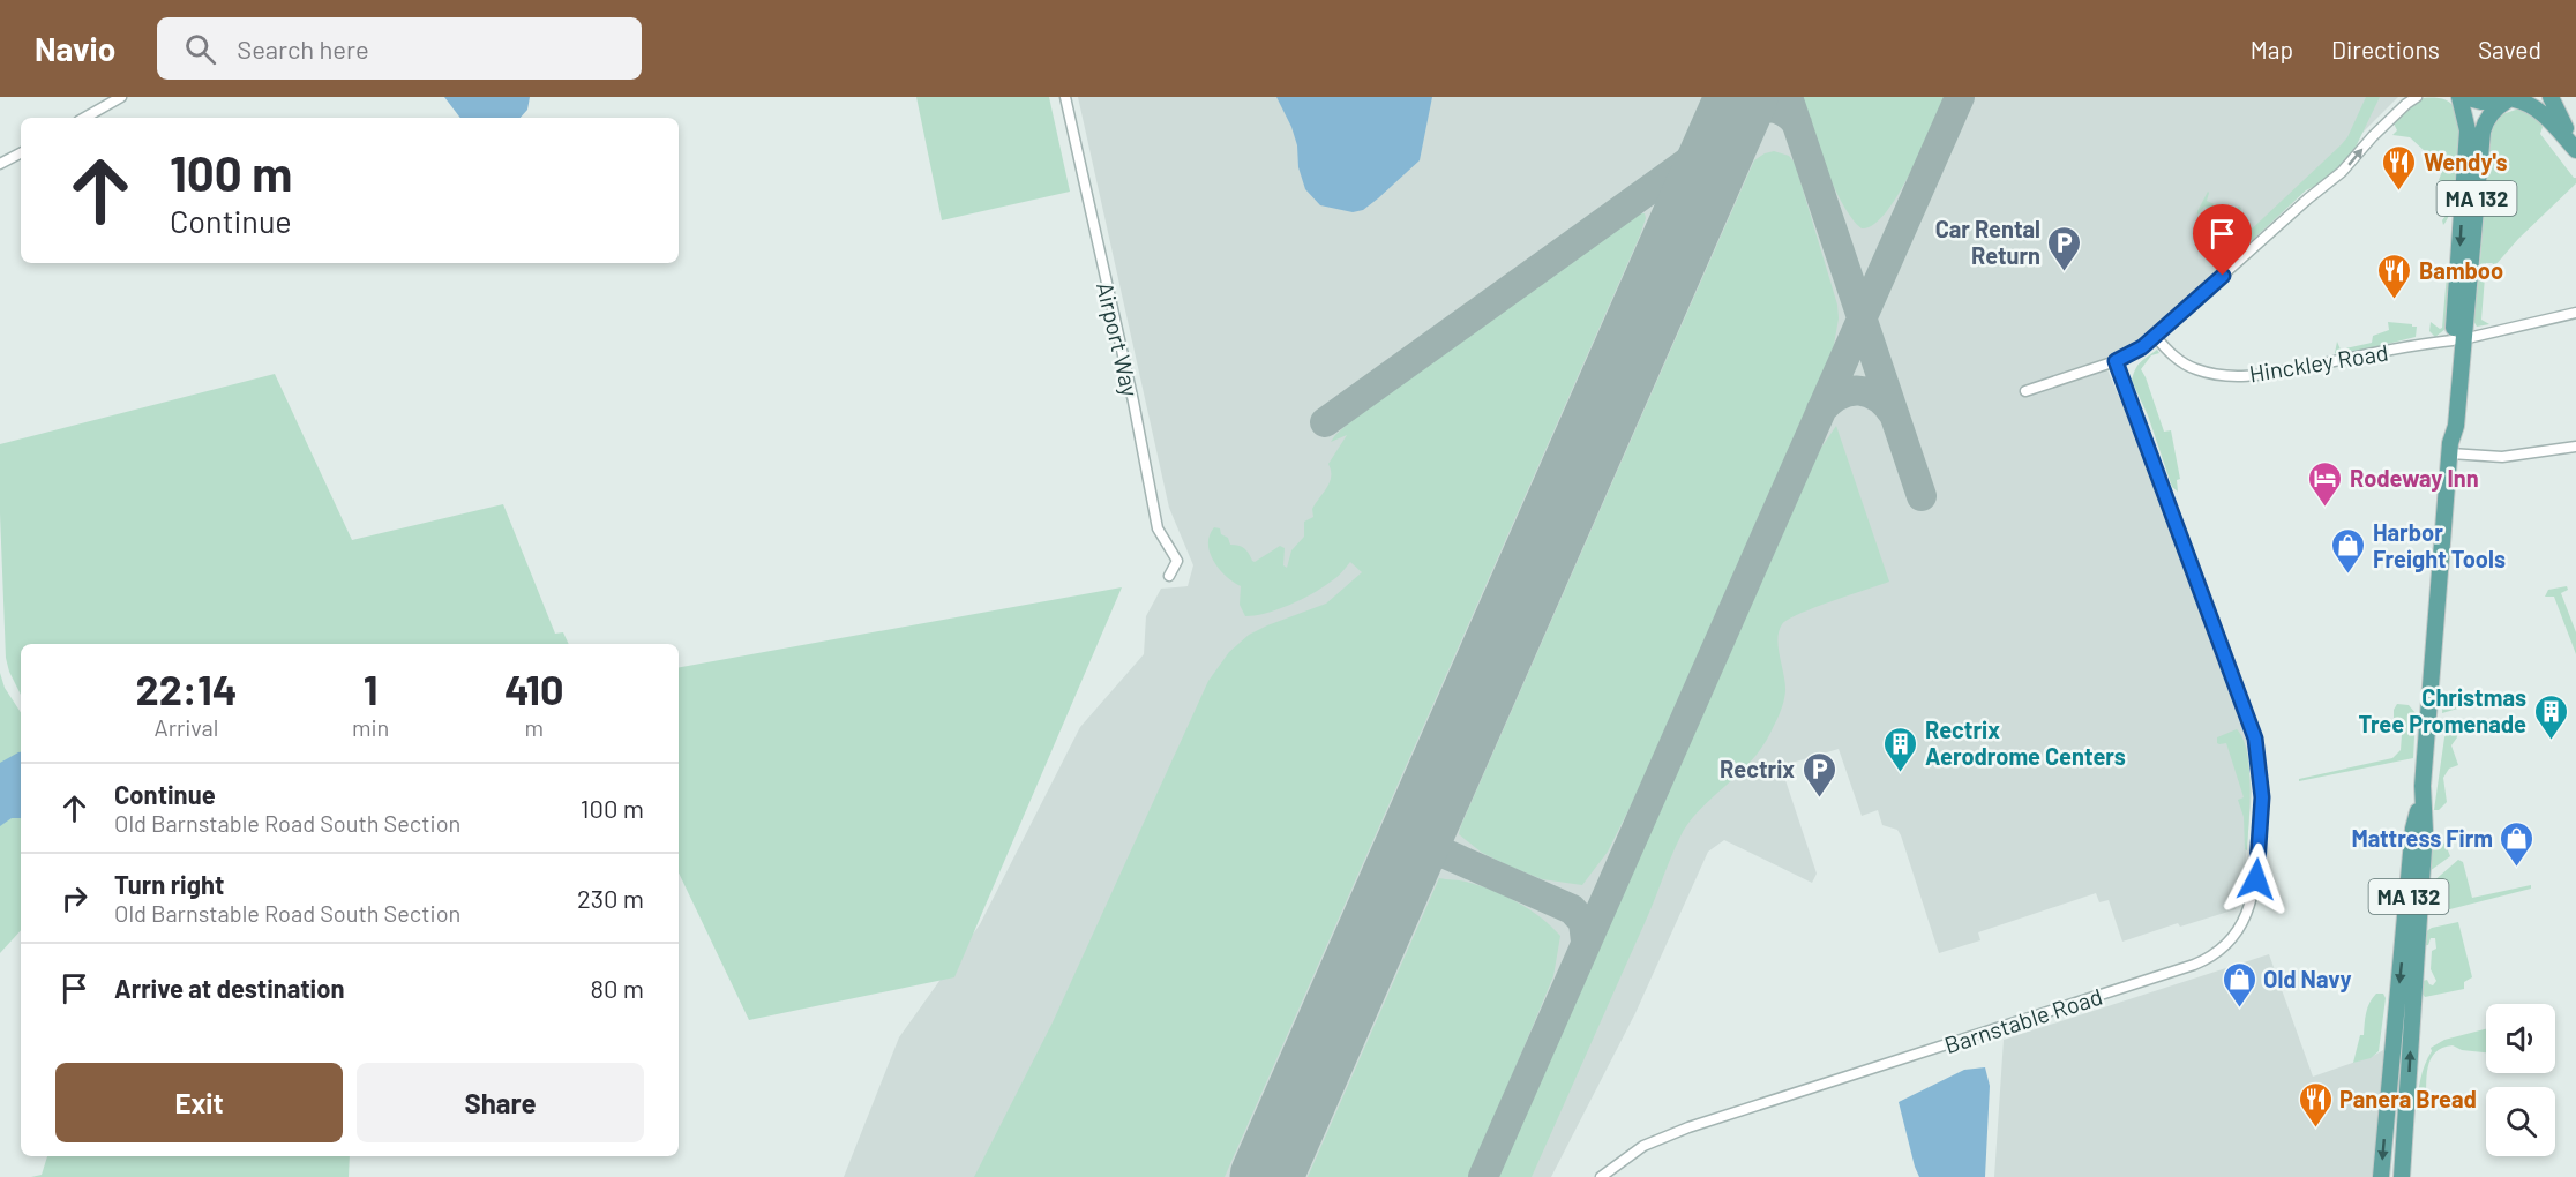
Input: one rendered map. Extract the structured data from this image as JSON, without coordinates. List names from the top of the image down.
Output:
{
  "streets": {
    "main road": ["MA 132"],
    "street": ["Airport Way", "Hinckley Road", "Barnstable Road"]
  },
  "crossings": [
    ["MA 132", "Hinckley Road"]
  ],
  "places": {
    "restaurant": ["Wendy's", "Bamboo", "Panera Bread"],
    "parking": ["Car Rental Return", "Rectrix"],
    "hotel": ["Rodeway Inn"],
    "shop": ["Harbor Freight Tools", "Mattress Firm", "Old Navy"],
    "building": ["Christmas Tree Promenade", "Rectrix Aerodrome Centers"]
  },
  "page": {
    "header": "Navio",
    "search": "Search here",
    "nav": ["Map", "Directions", "Saved"],
    "turn": ["100 m", "Continue"],
    "eta": [
      "22:14",
      "Arrival",
      "1",
      "min",
      "410",
      "m"
    ],
    "list": [
      {
        "name": "Continue",
        "note": "Old Barnstable Road South Section",
        "value": "100 m"
      },
      {
        "name": "Turn right",
        "note": "Old Barnstable Road South Section",
        "value": "230 m"
      },
      {
        "name": "Arrive at destination",
        "value": "80 m"
      }
    ],
    "buttons": ["Exit", "Share"]
  }
}
